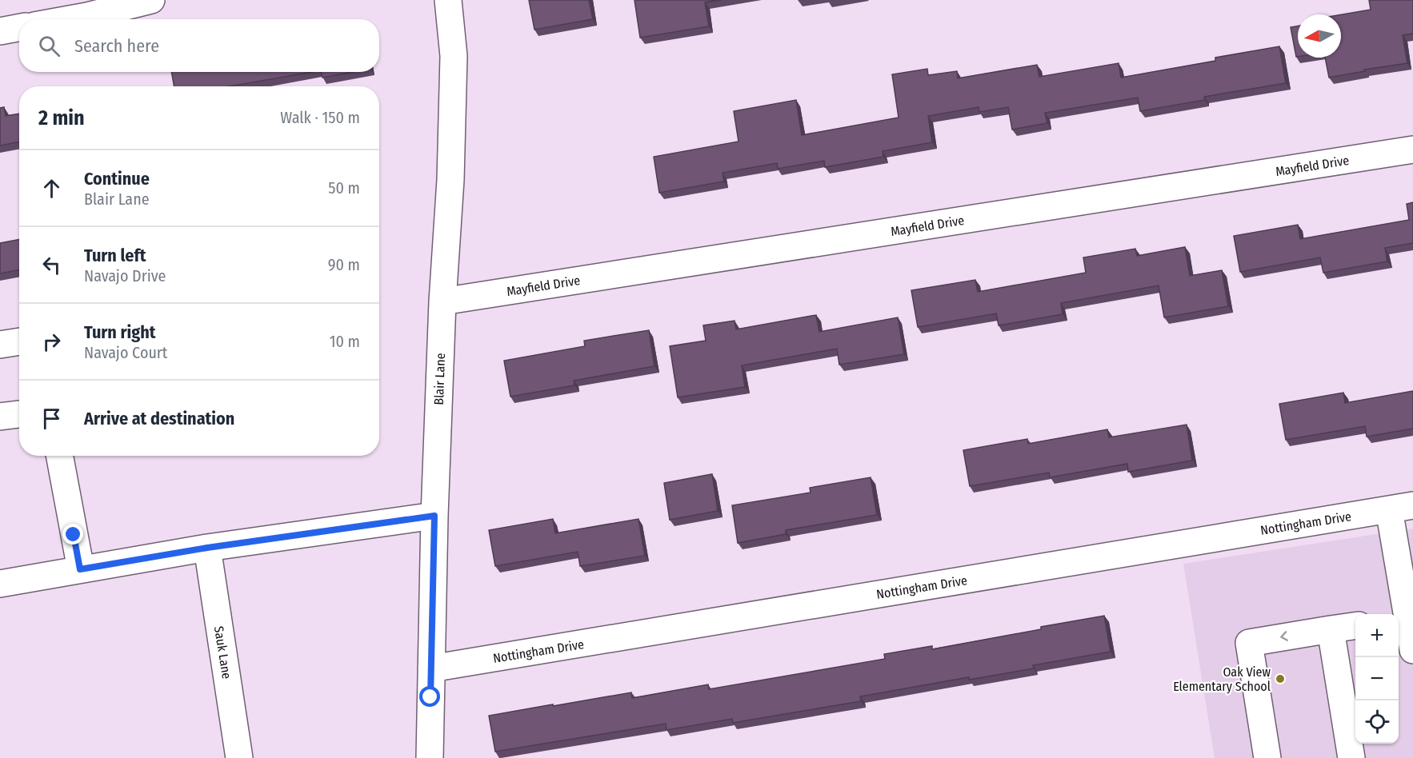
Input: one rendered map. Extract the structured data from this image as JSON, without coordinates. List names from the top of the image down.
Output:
{
  "streets": {
    "street": [
      "Mayfield Drive",
      "Blair Lane",
      "Nottingham Drive",
      "Sauk Lane"
    ]
  },
  "crossings": [
    ["Mayfield Drive", "Blair Lane"],
    ["Blair Lane", "Nottingham Drive"]
  ],
  "places": ["Oak View Elementary School"],
  "north": "left",
  "page": {
    "search": "Search here",
    "heading": ["2 min", "Walk · 150 m"],
    "list": [
      ["Continue", "Blair Lane", "50 m"],
      ["Turn left", "Navajo Drive", "90 m"],
      ["Turn right", "Navajo Court", "10 m"],
      "Arrive at destination"
    ],
    "map_buttons": ["+", "−"]
  }
}
